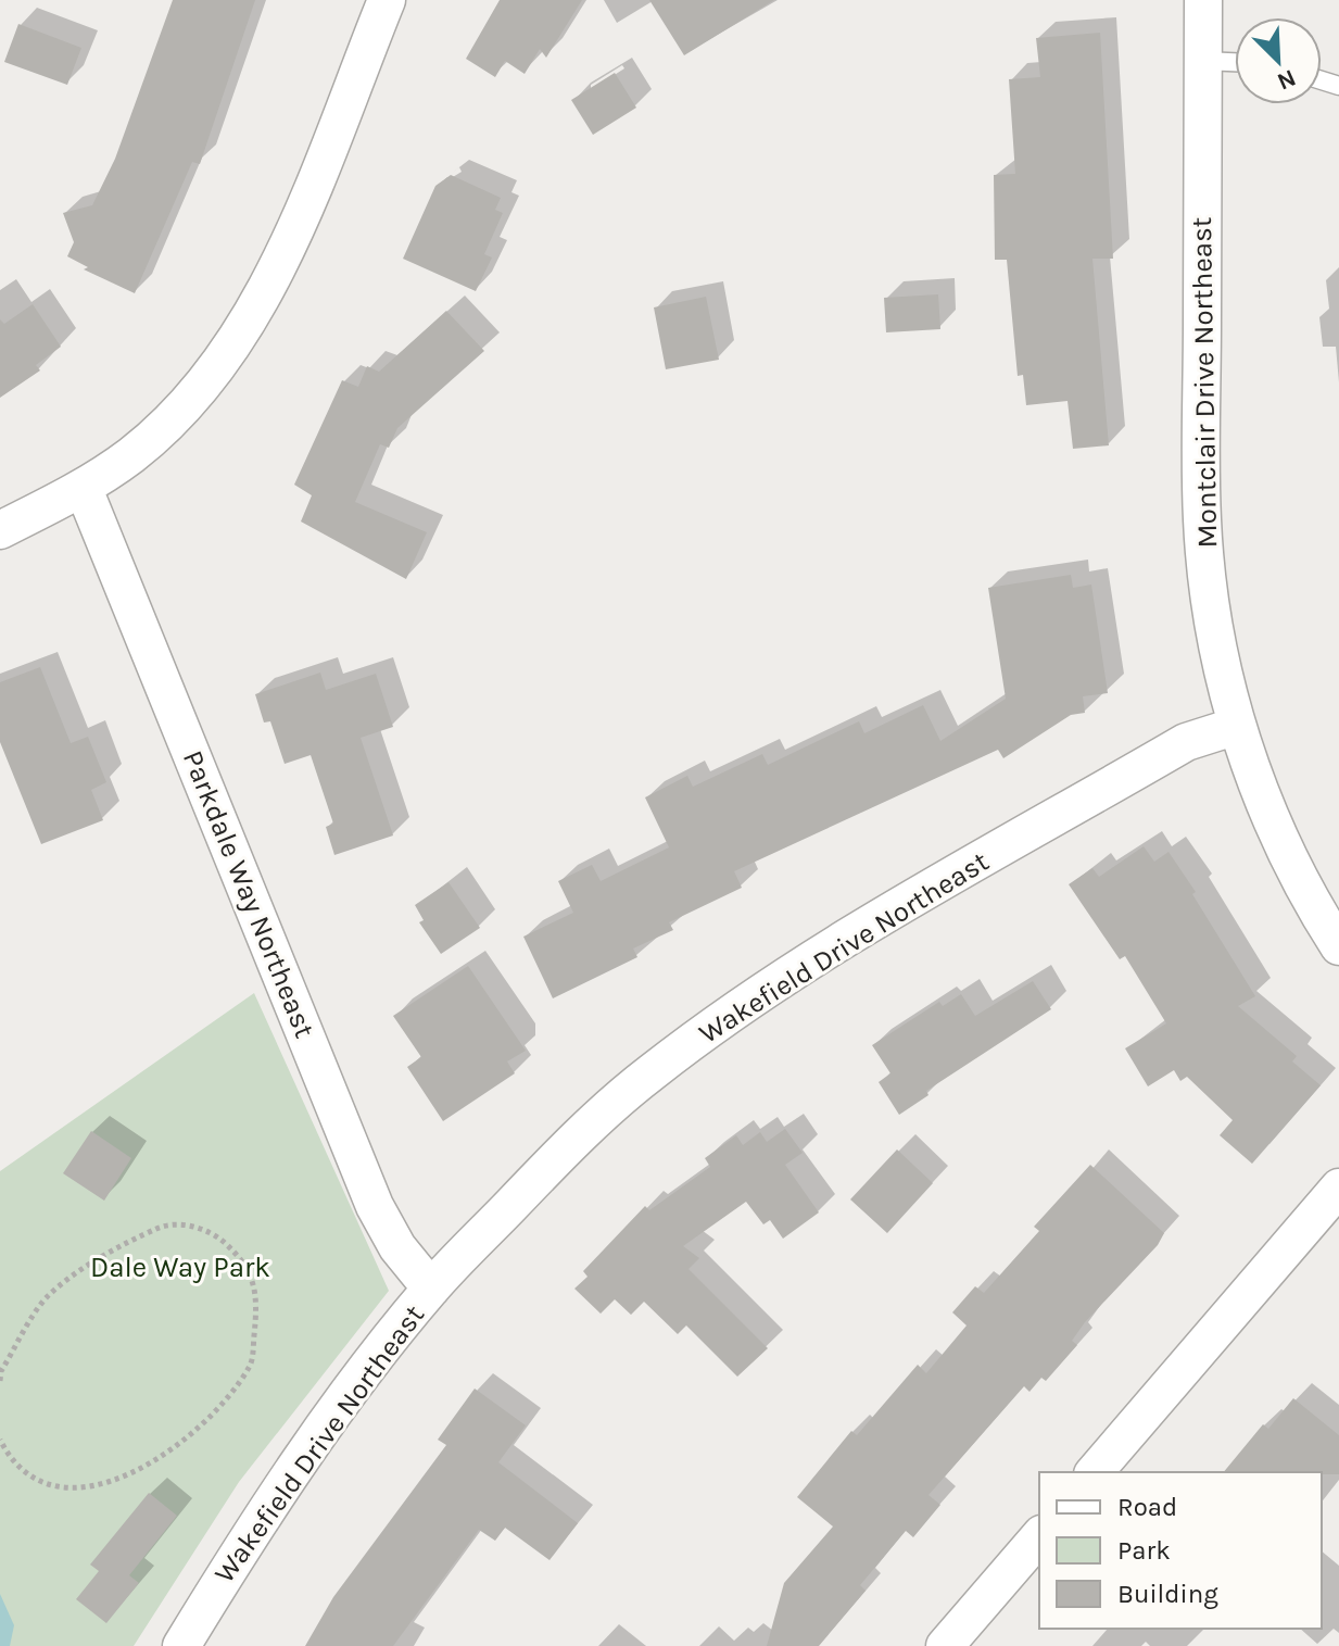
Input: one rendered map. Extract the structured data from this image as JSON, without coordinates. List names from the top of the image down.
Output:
{
  "streets": {
    "street": ["Montclair Drive Northeast", "Parkdale Way Northeast", "Wakefield Drive Northeast"]
  },
  "crossings": [
    ["Montclair Drive Northeast", "Wakefield Drive Northeast"],
    ["Parkdale Way Northeast", "Wakefield Drive Northeast"]
  ],
  "parks": ["Dale Way Park"],
  "legend": ["Road", "Park", "Building"],
  "north": "bottom right"
}
